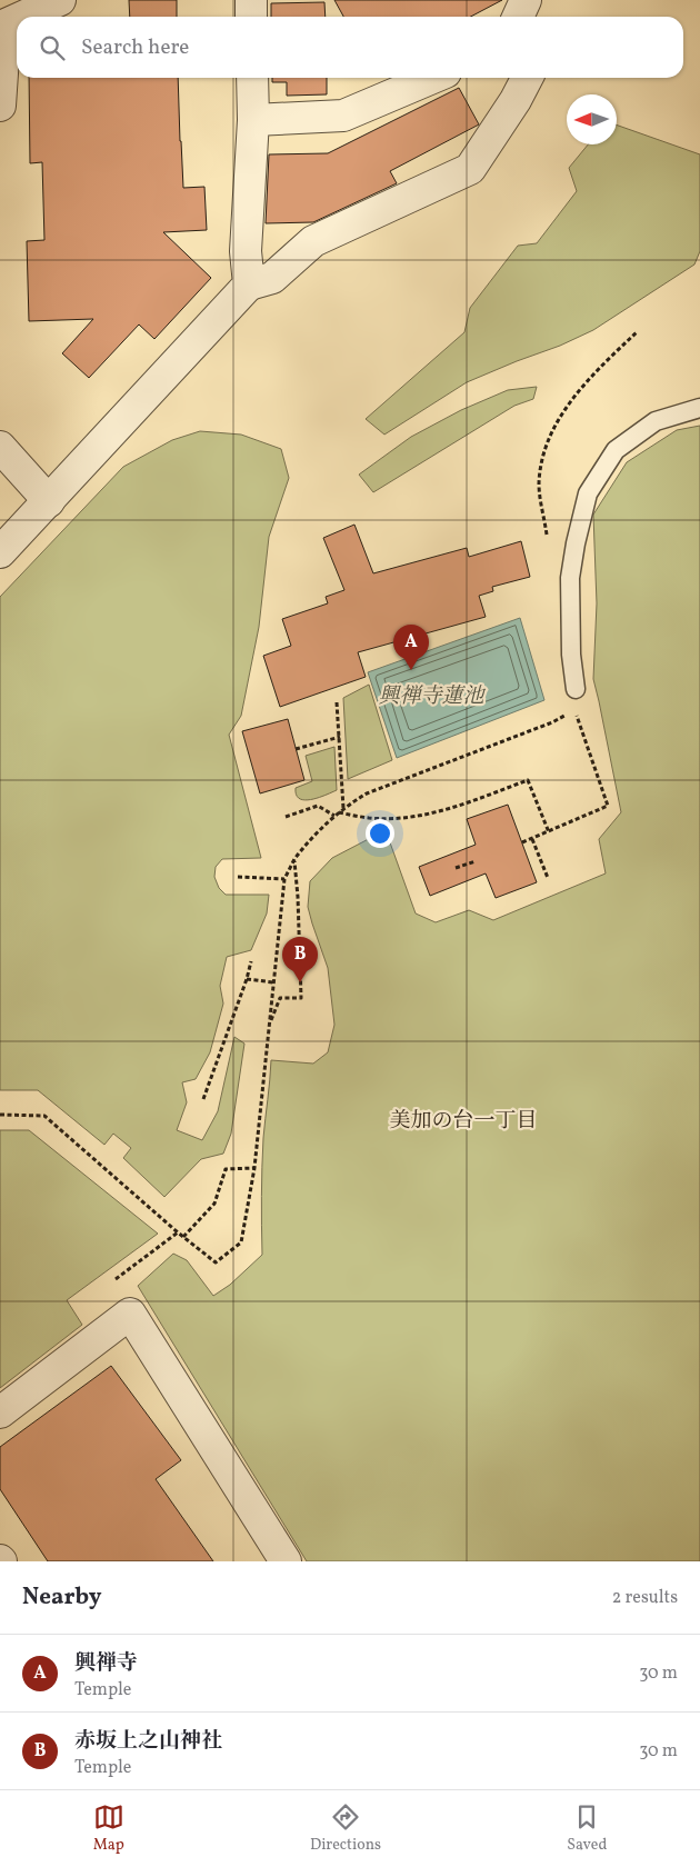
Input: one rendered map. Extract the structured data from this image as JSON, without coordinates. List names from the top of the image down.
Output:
{
  "districts": ["美加の台一丁目"],
  "water": ["興禅寺蓮池"],
  "north": "left",
  "page": {
    "search": "Search here",
    "pins": ["A", "B"],
    "heading": ["Nearby", "2 results"],
    "list": [
      {
        "mark": "A",
        "name": "興禅寺",
        "note": "Temple",
        "value": "30 m"
      },
      {
        "mark": "B",
        "name": "赤坂上之山神社",
        "note": "Temple",
        "value": "30 m"
      }
    ],
    "nav": ["Map", "Directions", "Saved"]
  }
}
